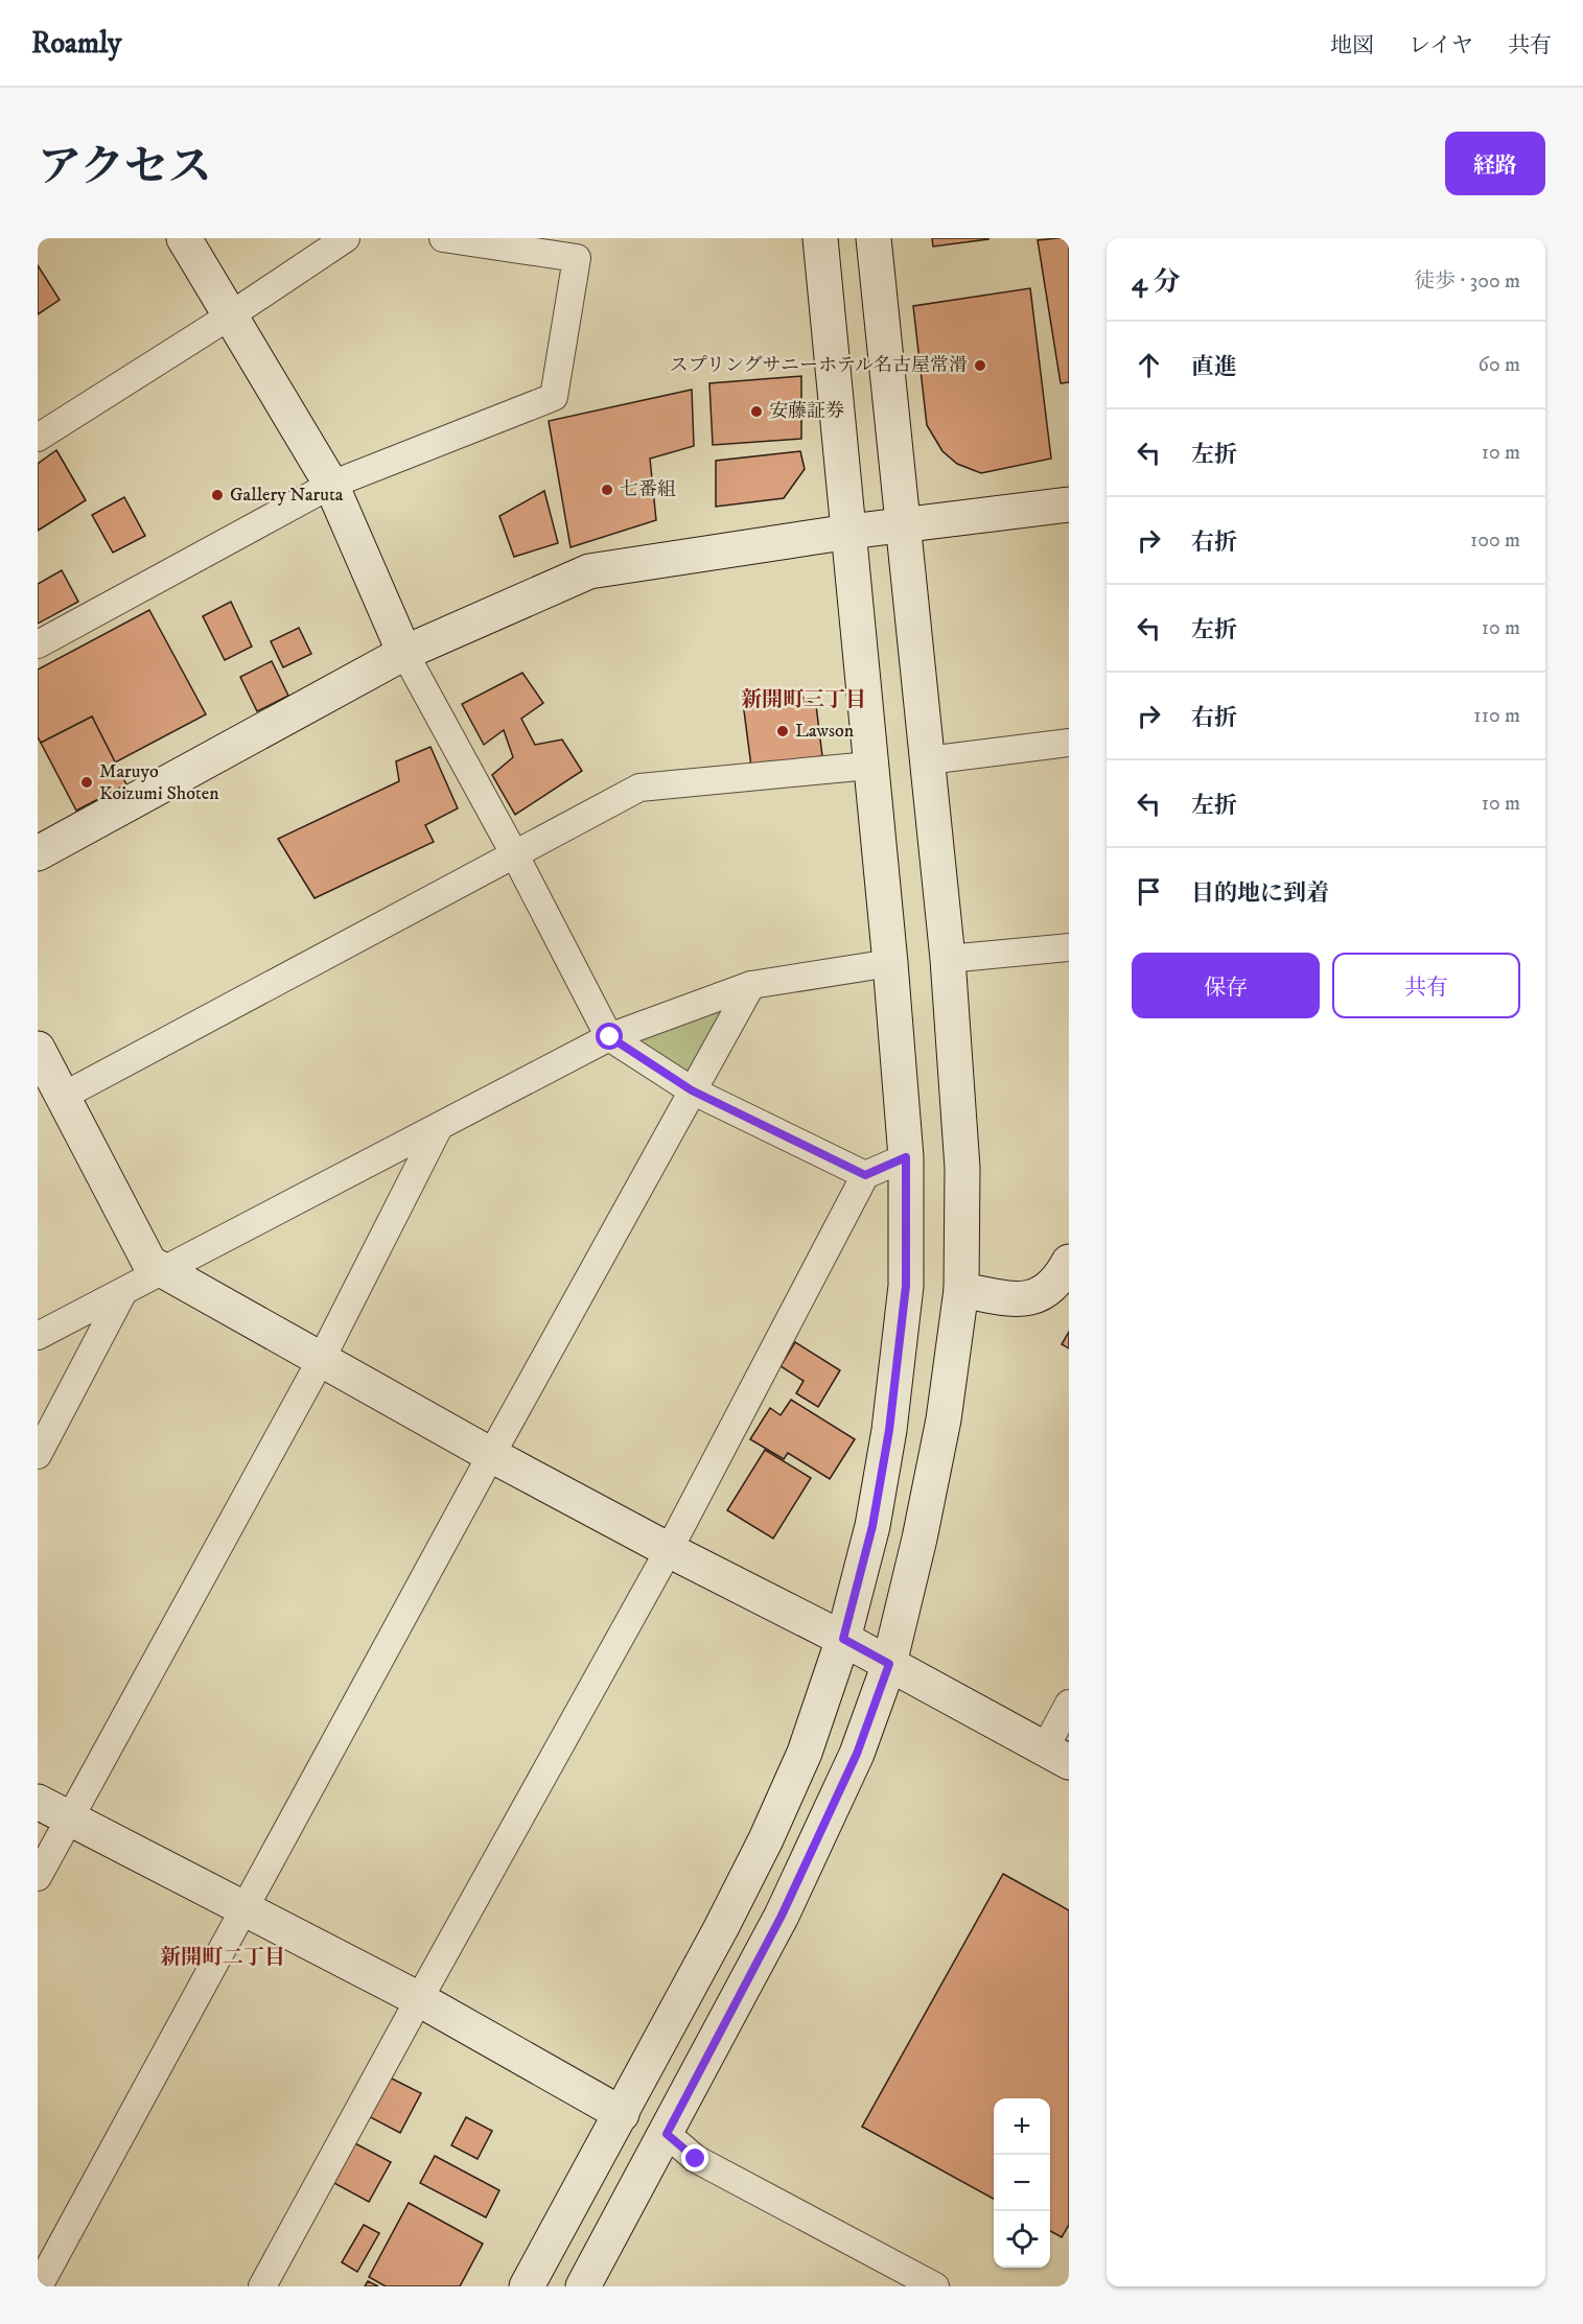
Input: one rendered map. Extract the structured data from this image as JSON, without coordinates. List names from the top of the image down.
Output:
{
  "districts": ["新開町三丁目", "新開町二丁目"],
  "places": [
    "スプリングサニーホテル名古屋常滑",
    "安藤証券",
    "七番組",
    "Gallery Naruta",
    "Lawson",
    "Maruyo Koizumi Shoten"
  ],
  "page": {
    "header": "Roamly",
    "nav": ["地図", "レイヤ", "共有"],
    "title": "アクセス",
    "buttons": [
      "経路",
      ["保存", "共有"]
    ],
    "heading": ["4 分", "徒歩 · 300 m"],
    "list": [
      ["直進", "60 m"],
      ["左折", "10 m"],
      ["右折", "100 m"],
      ["左折", "10 m"],
      ["右折", "110 m"],
      ["左折", "10 m"],
      "目的地に到着"
    ],
    "map_buttons": ["+", "−"]
  }
}
